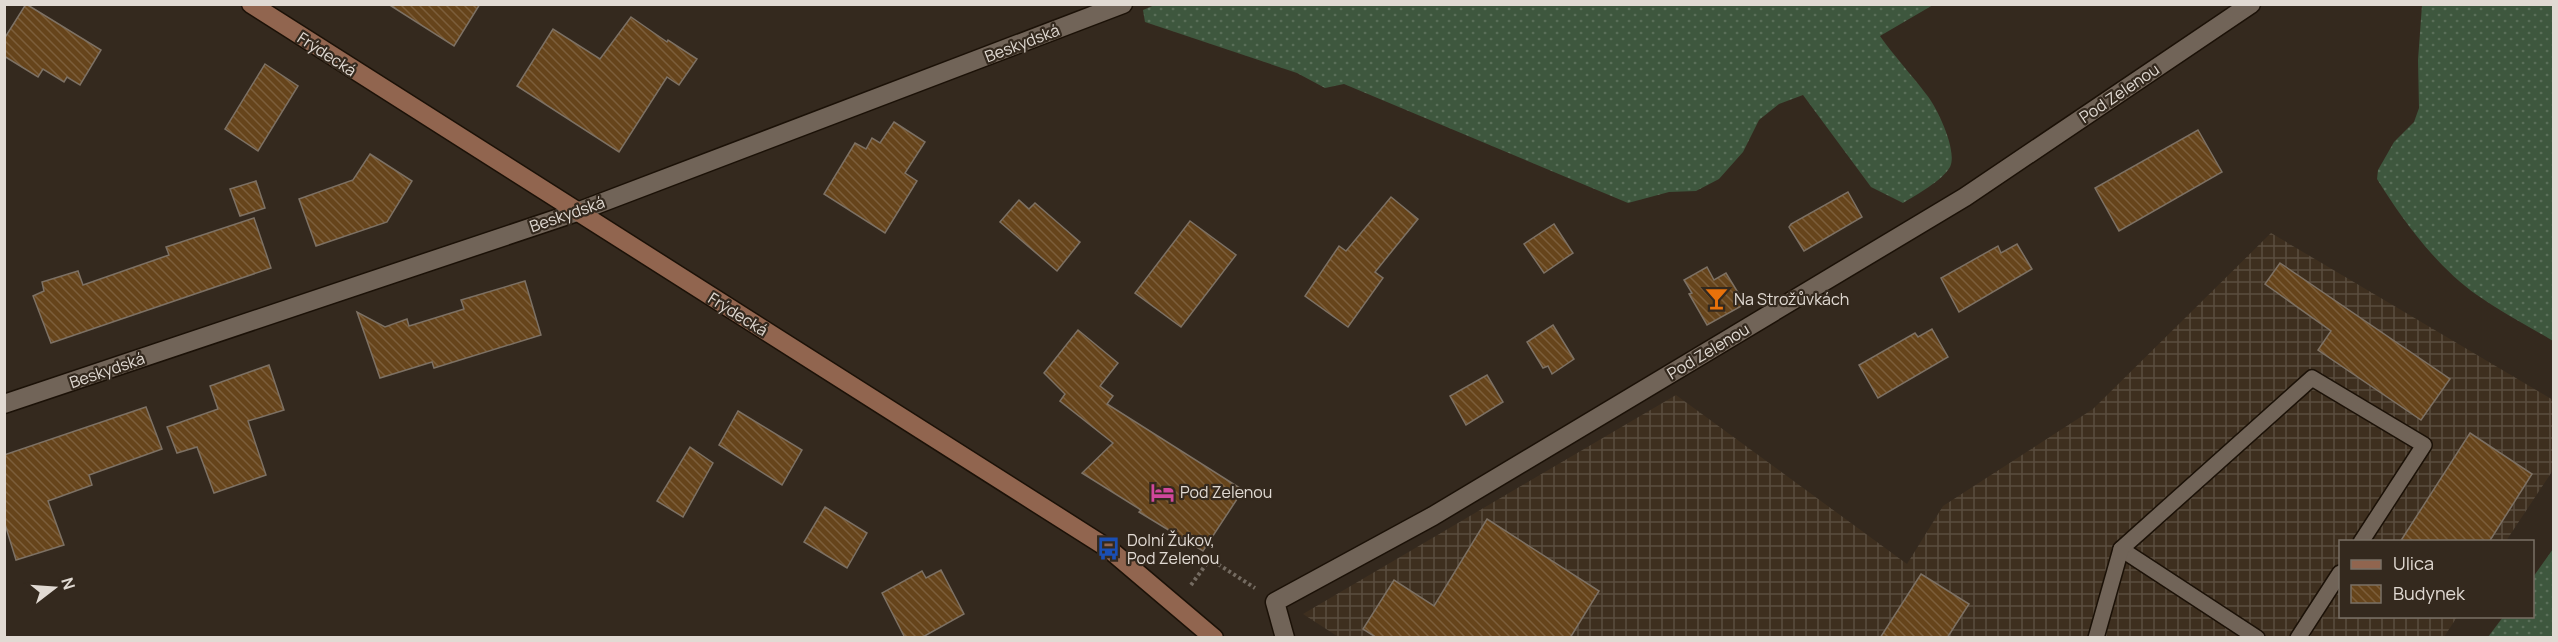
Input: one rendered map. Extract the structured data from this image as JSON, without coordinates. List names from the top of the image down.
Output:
{
  "streets": {
    "main road": ["Frýdecká"],
    "street": ["Beskydská", "Pod Zelenou"]
  },
  "crossings": [
    ["Beskydská", "Frýdecká"]
  ],
  "places": {
    "bar": ["Na Strožůvkách"],
    "hotel": ["Pod Zelenou"],
    "bus stop": ["Dolní Žukov, Pod Zelenou"]
  },
  "legend": ["Ulica", "Budynek"],
  "north": "right"
}
